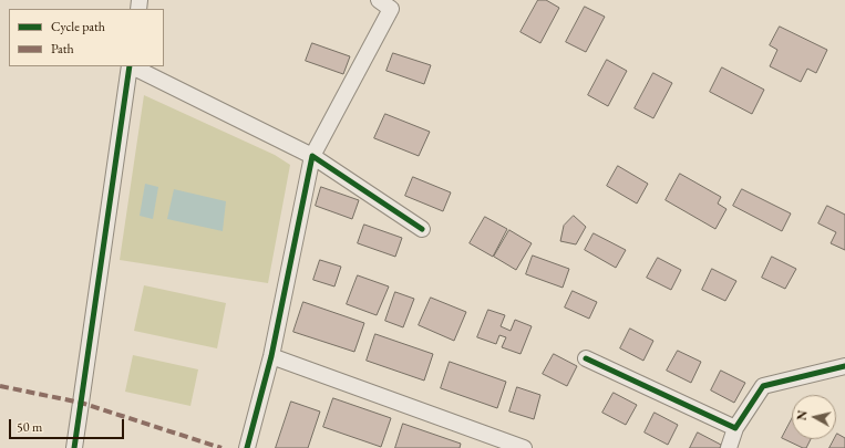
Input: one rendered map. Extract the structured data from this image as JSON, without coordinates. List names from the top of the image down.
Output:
{
  "legend": ["Cycle path", "Path"],
  "scale_bar": "50 m",
  "north": "left"
}
